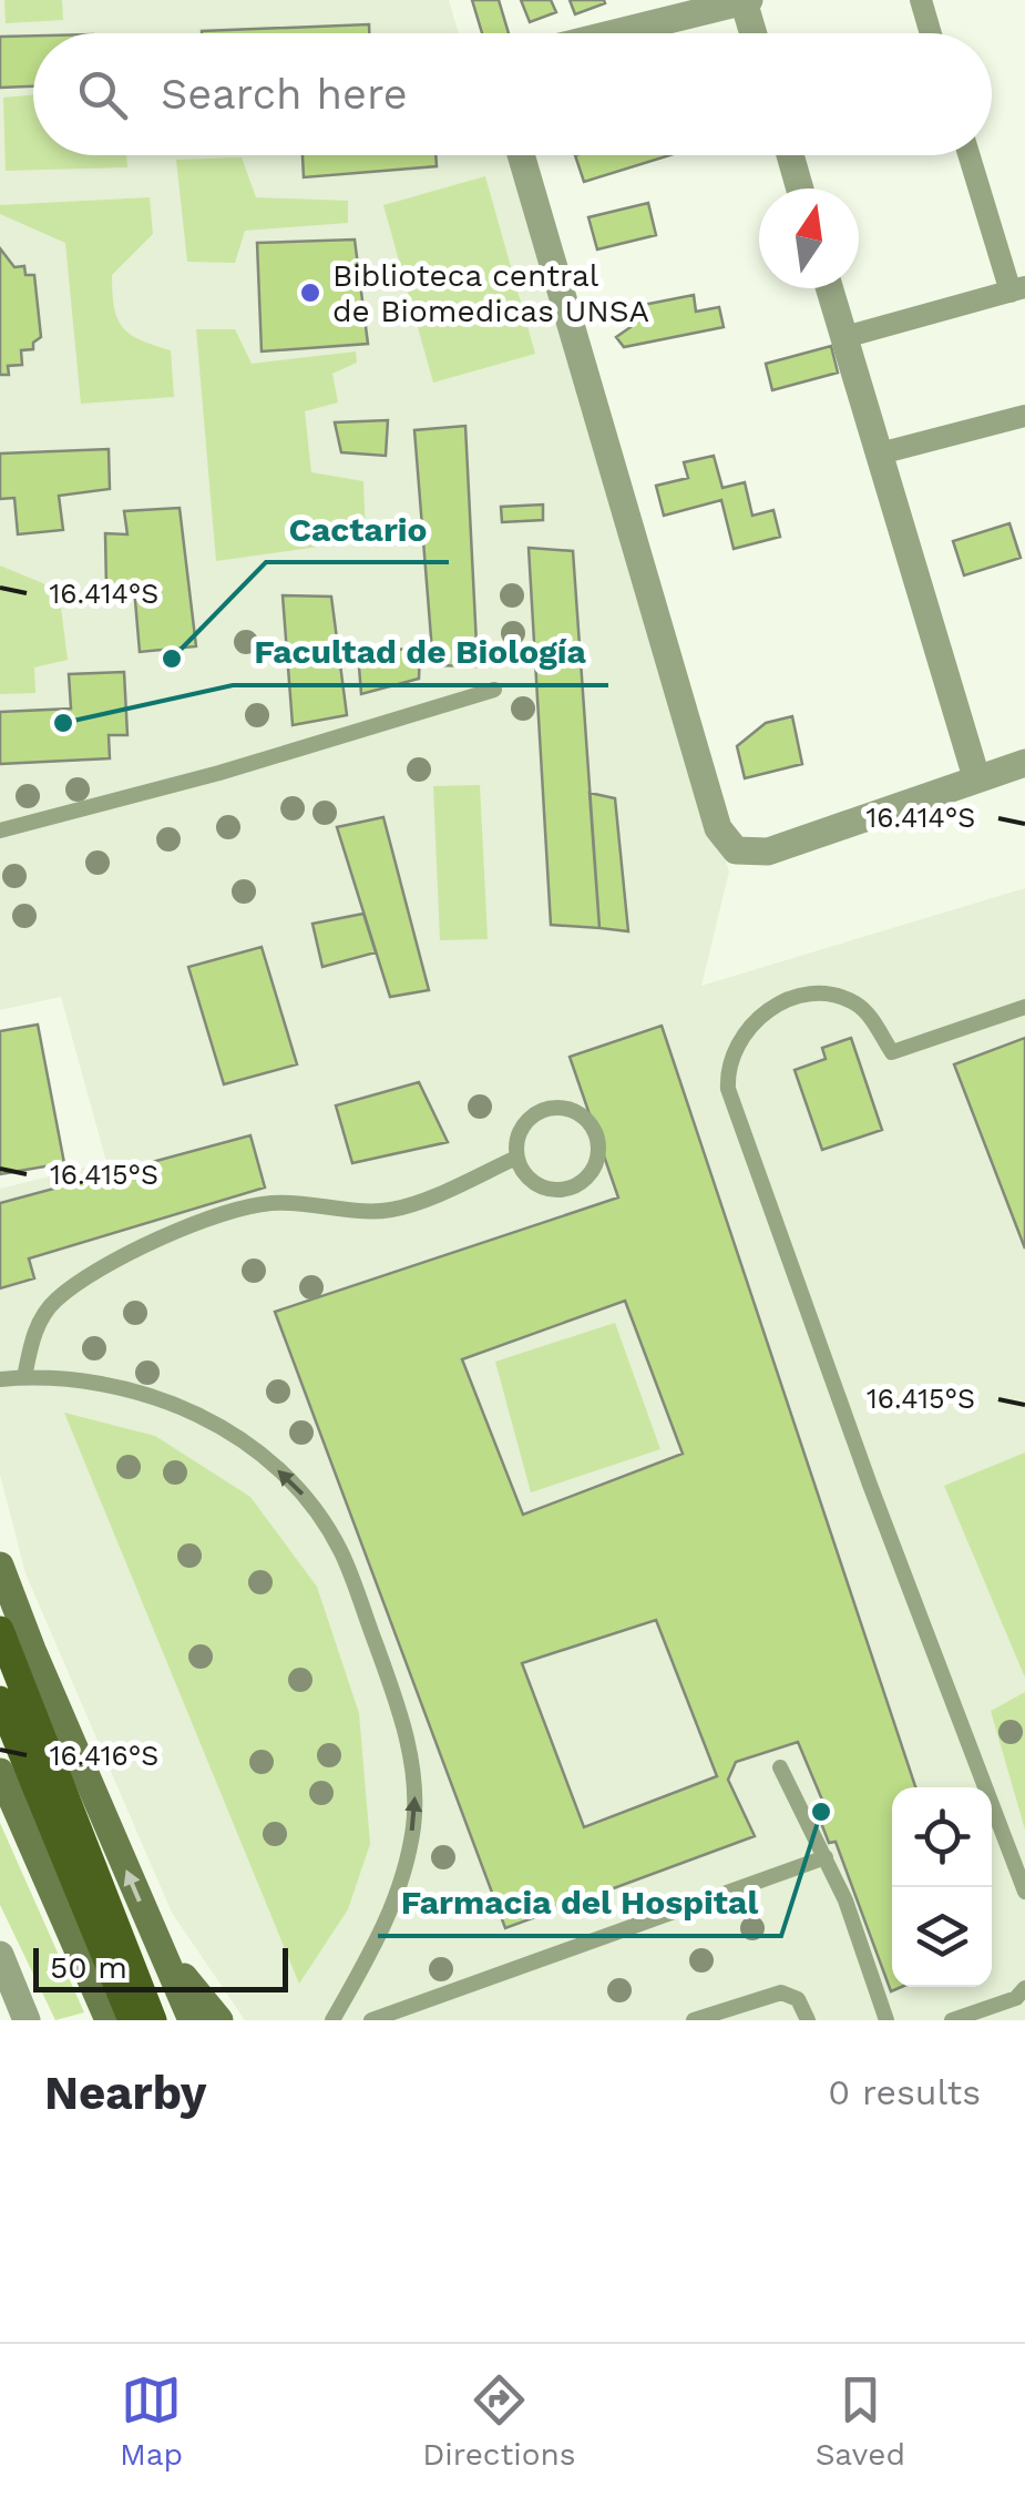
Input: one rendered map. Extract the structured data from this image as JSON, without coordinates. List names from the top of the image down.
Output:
{
  "places": [
    "Biblioteca central de Biomedicas UNSA",
    "Cactario",
    "Facultad de Biología",
    "Farmacia del Hospital"
  ],
  "scale_bar": "50 m",
  "north": "top",
  "page": {
    "search": "Search here",
    "scale": "50 m",
    "heading": ["Nearby", "0 results"],
    "nav": ["Map", "Directions", "Saved"]
  },
  "coordinates": ["16.414°S", "16.415°S", "16.416°S"]
}
